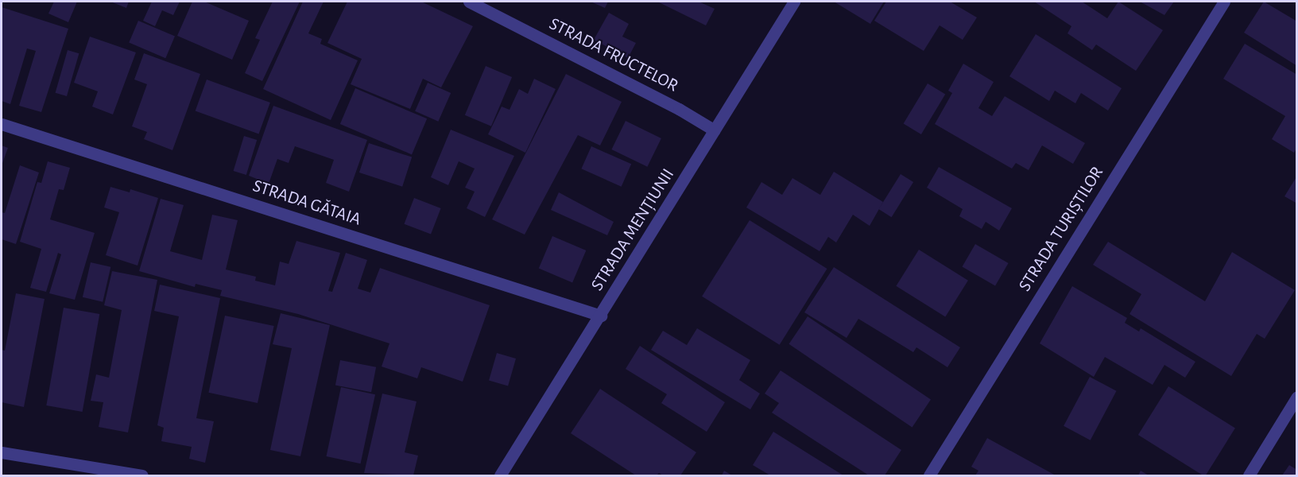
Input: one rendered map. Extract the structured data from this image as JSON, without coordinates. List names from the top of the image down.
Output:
{
  "streets": {
    "street": [
      "STRADA FRUCTELOR",
      "STRADA GĂTAIA",
      "STRADA TURIȘTILOR",
      "STRADA MENȚIUNII"
    ]
  },
  "crossings": [
    ["STRADA FRUCTELOR", "STRADA MENȚIUNII"],
    ["STRADA GĂTAIA", "STRADA MENȚIUNII"]
  ]
}
